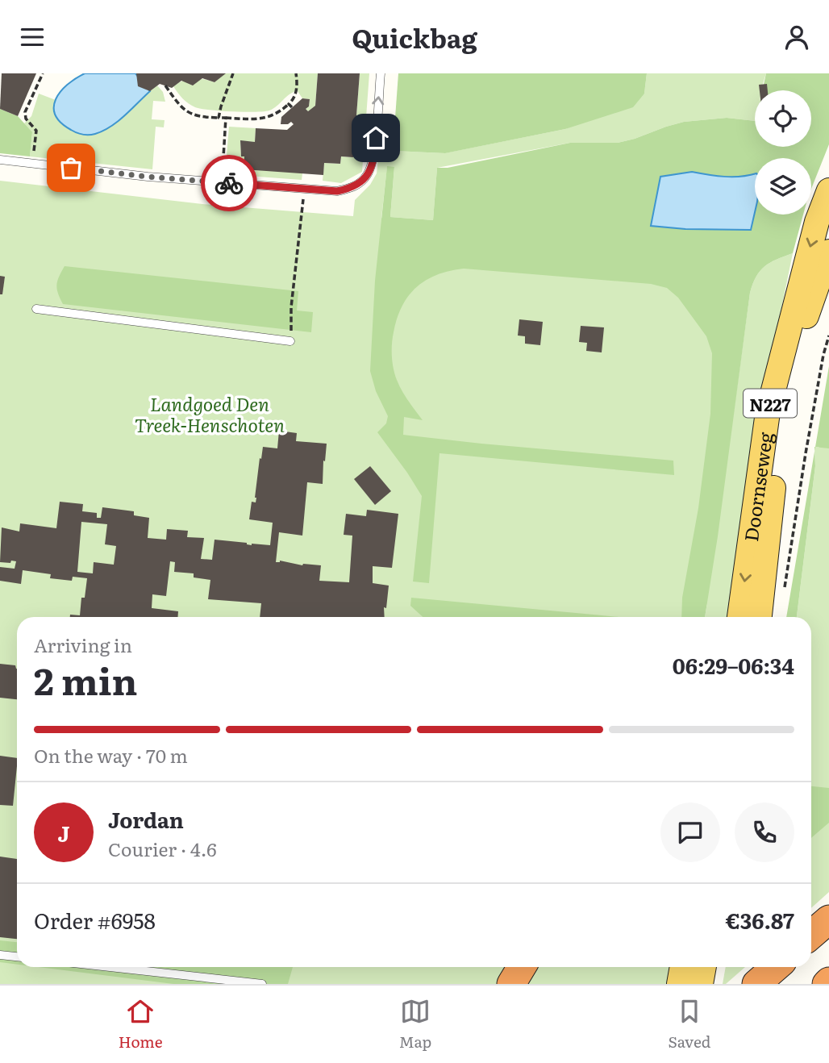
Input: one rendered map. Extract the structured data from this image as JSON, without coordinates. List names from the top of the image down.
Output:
{
  "streets": {
    "main road": ["N227", "Doornseweg"]
  },
  "parks": ["Landgoed Den Treek-Henschoten"],
  "page": {
    "header": "Quickbag",
    "heading": ["2 min", "Arriving in", "06:29–06:34"],
    "panel": [
      "Jordan",
      "Courier · 4.6",
      "Order #6958",
      "€36.87"
    ],
    "bar": "On the way · 70 m",
    "round": "J",
    "tabs": ["Home", "Map", "Saved"]
  }
}
